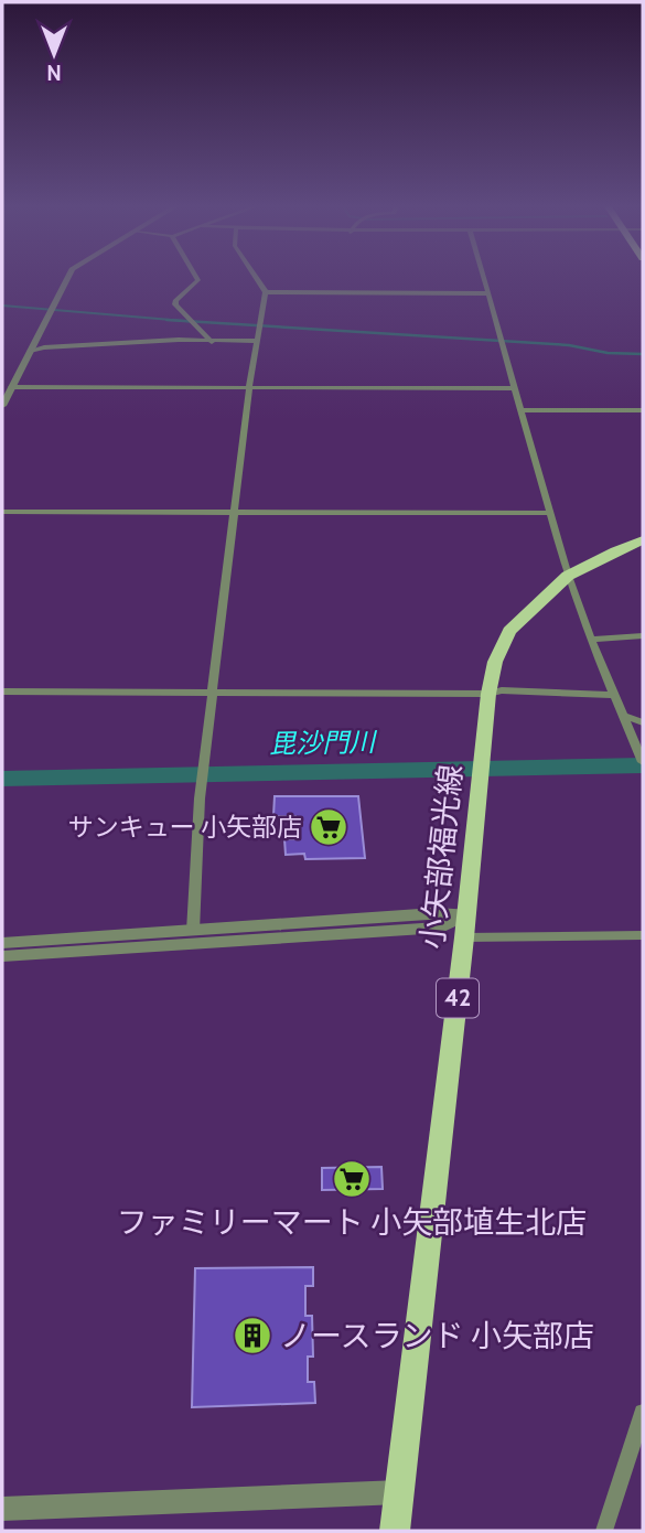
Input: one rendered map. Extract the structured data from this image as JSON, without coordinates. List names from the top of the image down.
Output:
{
  "streets": {
    "main road": ["小矢部福光線", "42"]
  },
  "water": ["毘沙門川"],
  "places": {
    "supermarket": ["サンキュー 小矢部店", "ファミリーマート 小矢部埴生北店"],
    "building": ["ノースランド 小矢部店"]
  },
  "north": "bottom"
}
